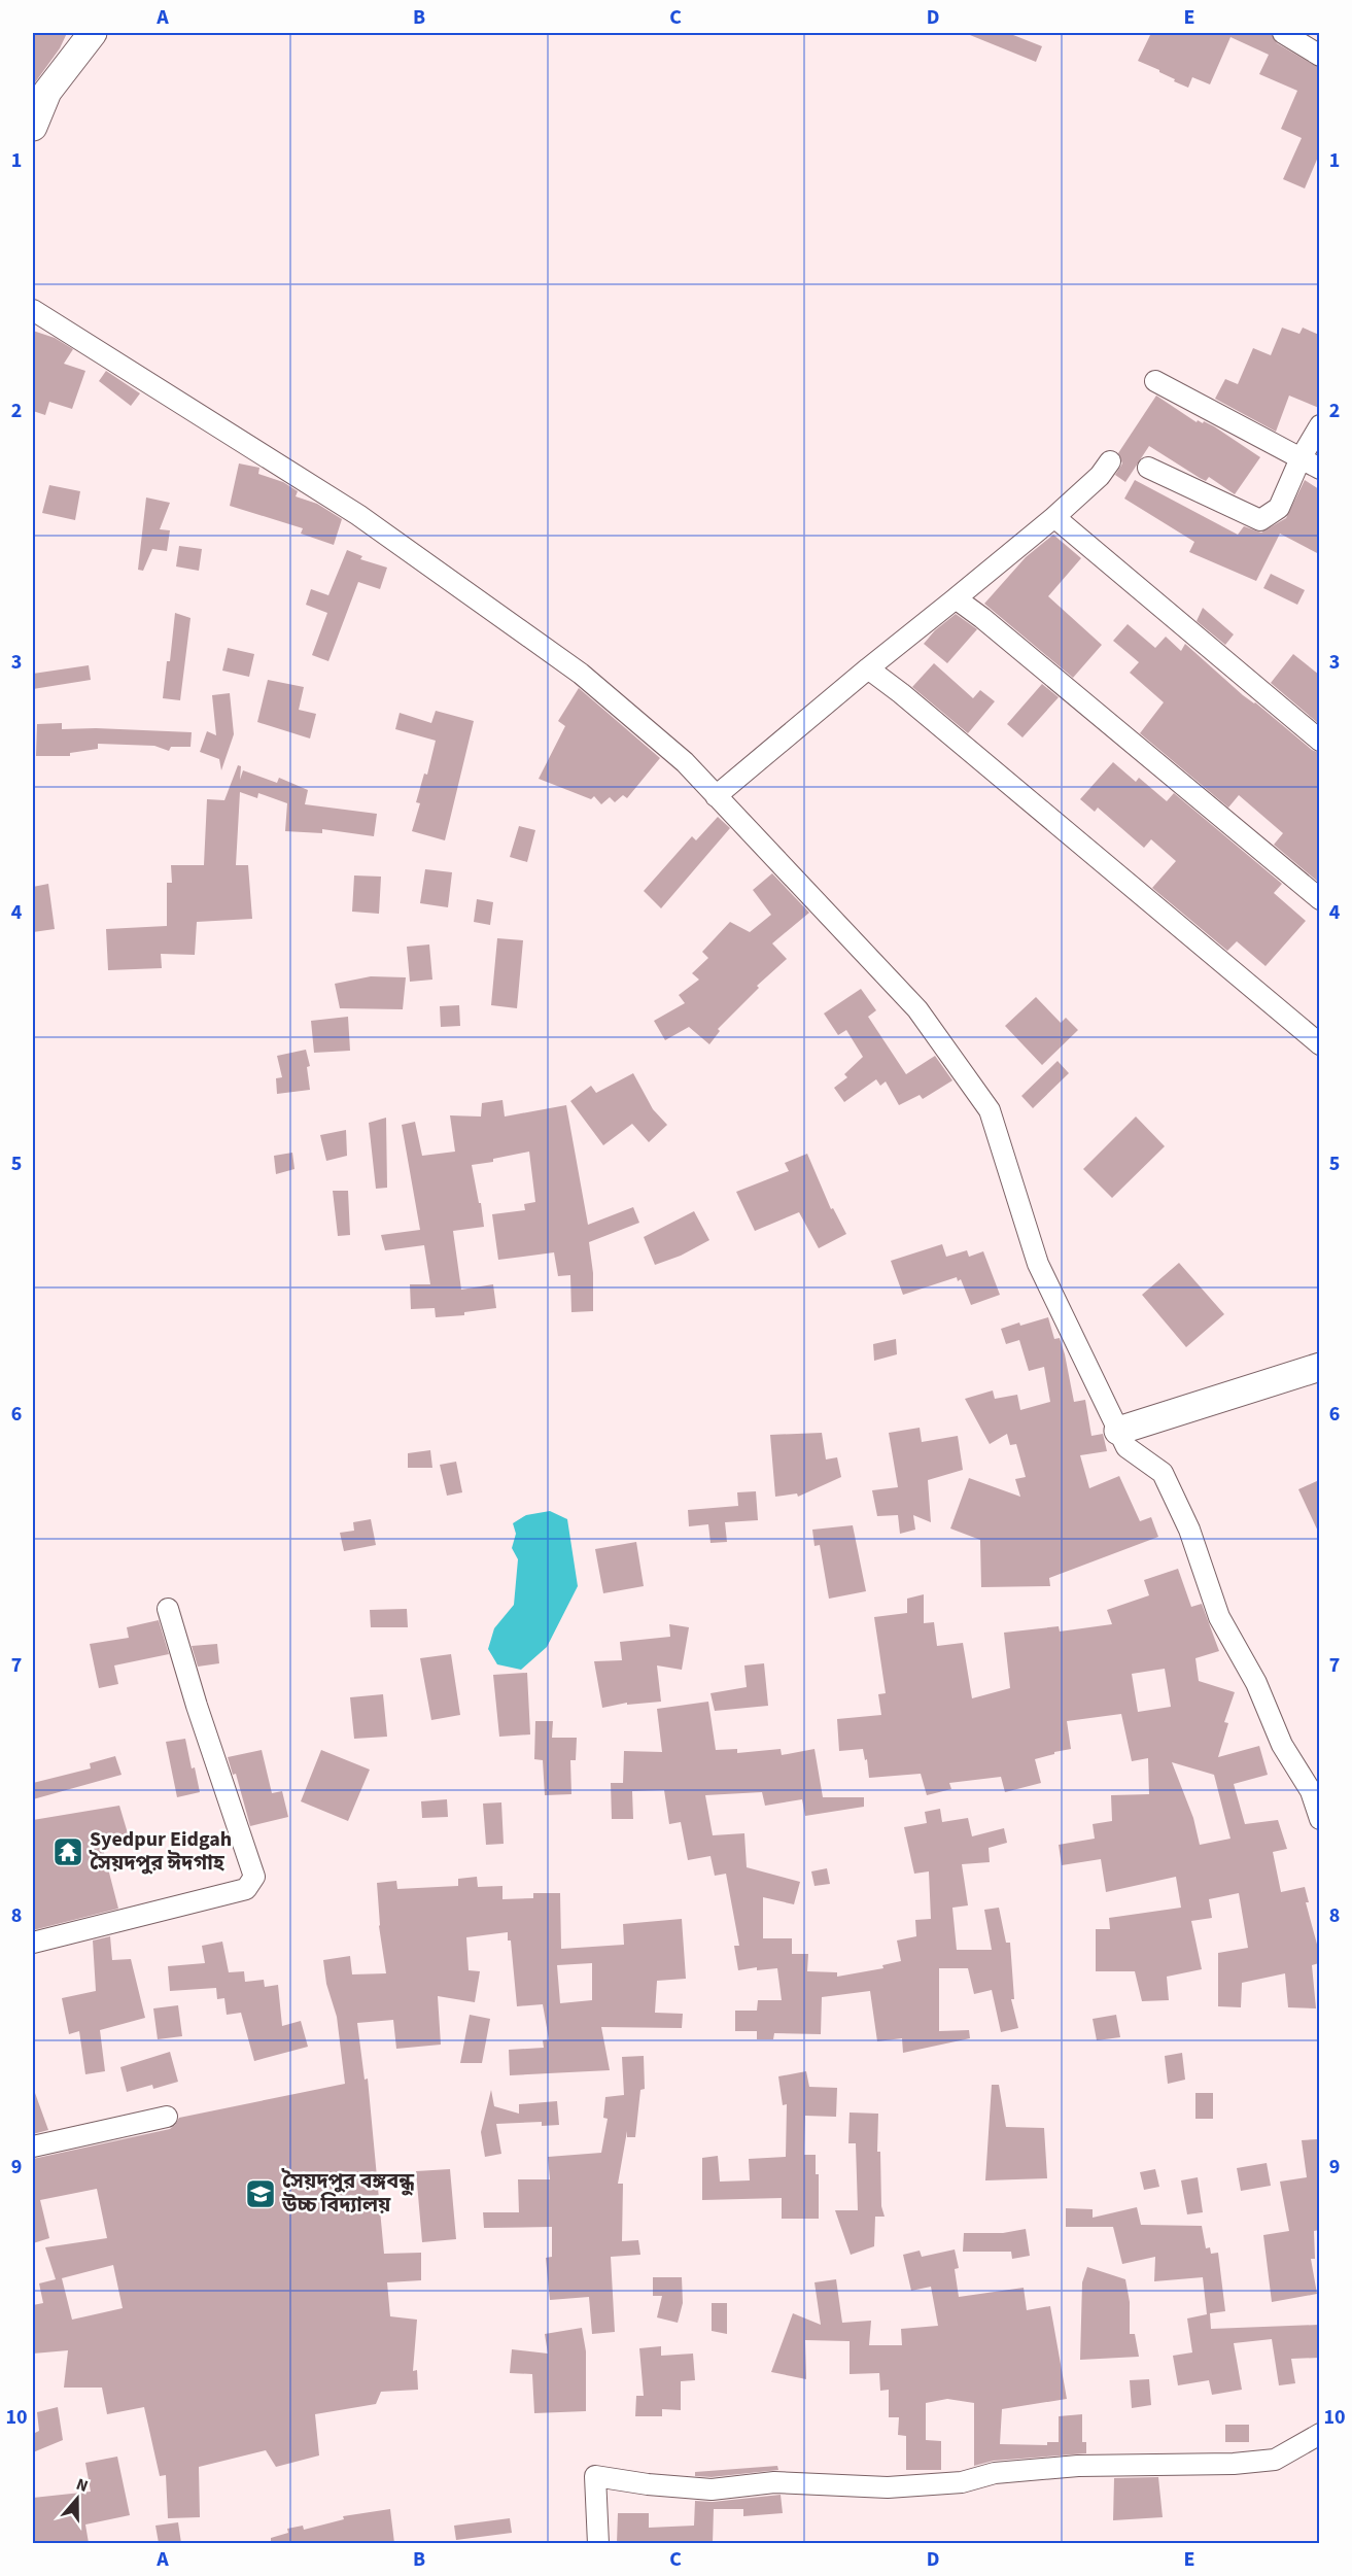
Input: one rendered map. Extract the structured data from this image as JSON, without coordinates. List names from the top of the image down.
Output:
{
  "places": {
    "temple": ["Syedpur Eidgah সৈয়দপুর ঈদগাহ"],
    "school or university": ["সৈয়দপুর বঙ্গবন্ধু উচ্চ বিদ্যালয়"]
  },
  "north": "top",
  "grid": {
    "columns": [
      "A",
      "B",
      "C",
      "D",
      "E"
    ],
    "rows": [
      "1",
      "2",
      "3",
      "4",
      "5",
      "6",
      "7",
      "8",
      "9",
      "10"
    ]
  }
}
